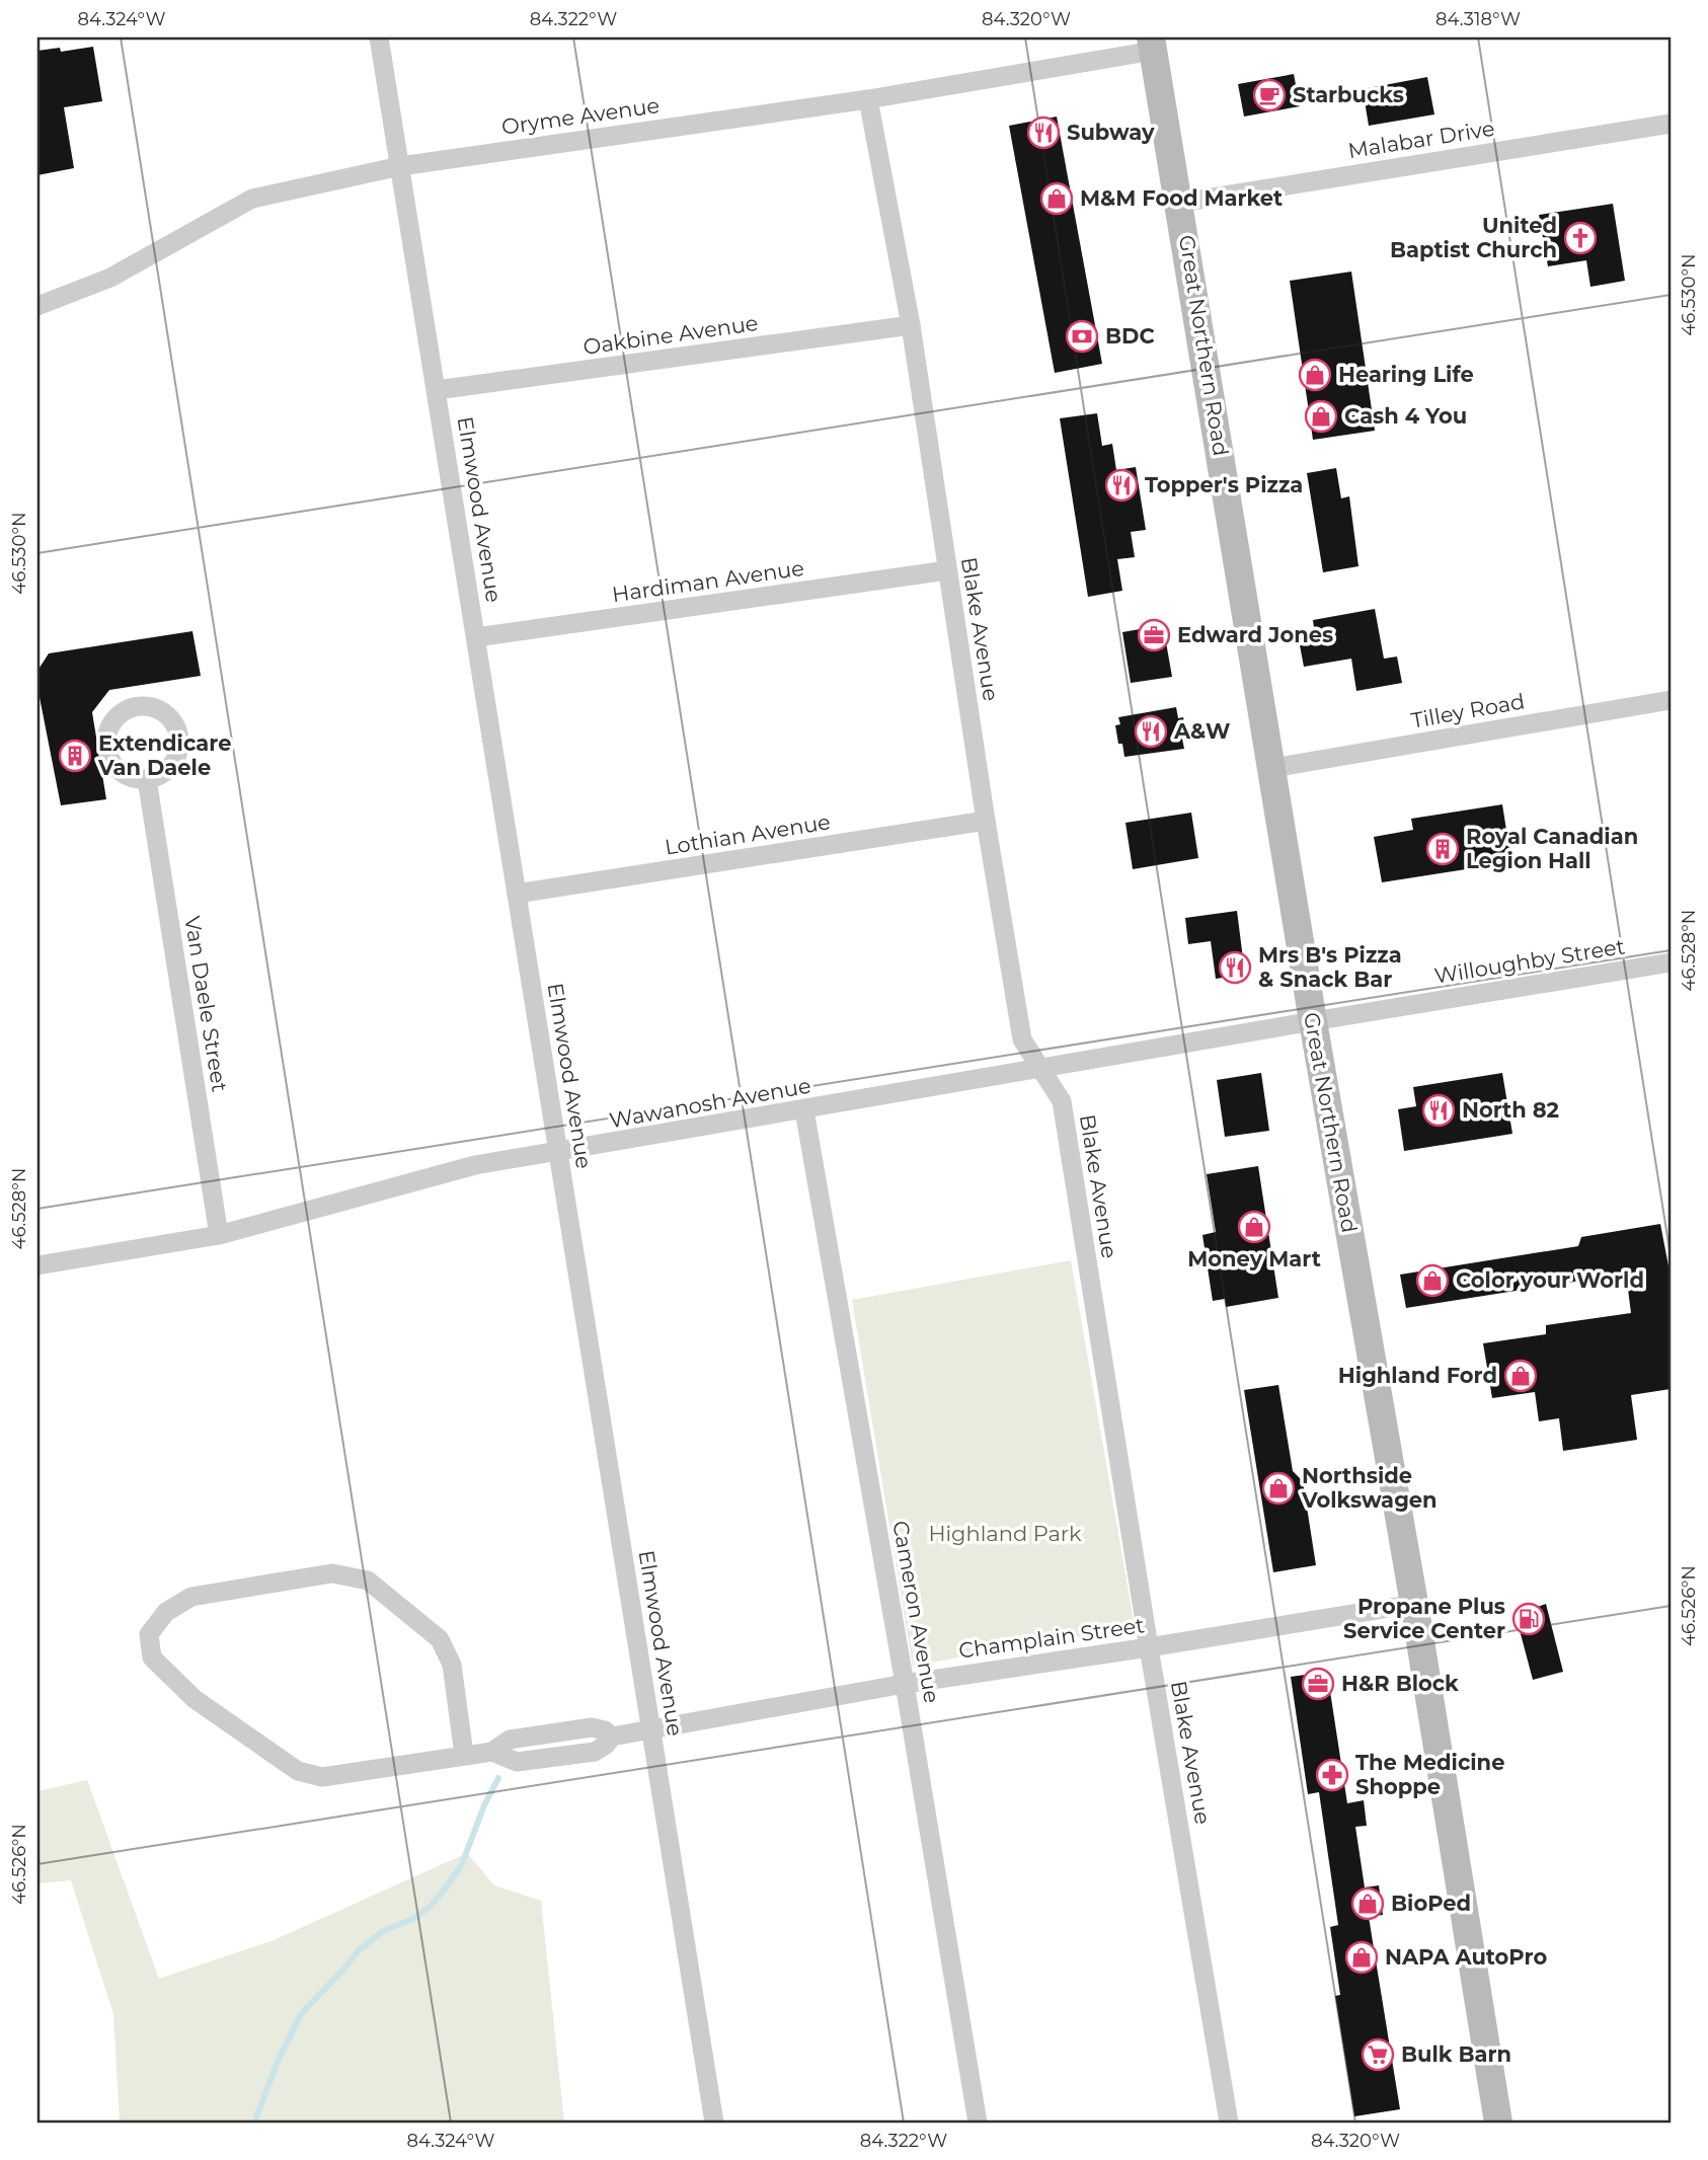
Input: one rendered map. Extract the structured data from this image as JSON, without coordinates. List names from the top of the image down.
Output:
{
  "streets": {
    "main road": ["Great Northern Road"],
    "street": [
      "Oryme Avenue",
      "Malabar Drive",
      "Oakbine Avenue",
      "Elmwood Avenue",
      "Hardiman Avenue",
      "Blake Avenue",
      "Tilley Road",
      "Lothian Avenue",
      "Willoughby Street",
      "Van Daele Street",
      "Wawanosh Avenue",
      "Cameron Avenue",
      "Champlain Street"
    ]
  },
  "crossings": [
    ["Oryme Avenue", "Great Northern Road"],
    ["Oryme Avenue", "Elmwood Avenue"],
    ["Oryme Avenue", "Blake Avenue"],
    ["Malabar Drive", "Great Northern Road"],
    ["Oakbine Avenue", "Elmwood Avenue"],
    ["Oakbine Avenue", "Blake Avenue"],
    ["Great Northern Road", "Tilley Road"],
    ["Great Northern Road", "Willoughby Street"],
    ["Great Northern Road", "Wawanosh Avenue"],
    ["Great Northern Road", "Champlain Street"],
    ["Elmwood Avenue", "Hardiman Avenue"],
    ["Elmwood Avenue", "Lothian Avenue"],
    ["Elmwood Avenue", "Wawanosh Avenue"],
    ["Elmwood Avenue", "Champlain Street"],
    ["Hardiman Avenue", "Blake Avenue"],
    ["Blake Avenue", "Lothian Avenue"],
    ["Blake Avenue", "Wawanosh Avenue"],
    ["Blake Avenue", "Champlain Street"],
    ["Willoughby Street", "Wawanosh Avenue"],
    ["Van Daele Street", "Wawanosh Avenue"],
    ["Wawanosh Avenue", "Cameron Avenue"],
    ["Cameron Avenue", "Champlain Street"]
  ],
  "parks": ["Highland Park"],
  "places": {
    "cafe": ["Starbucks"],
    "restaurant": [
      "Subway",
      "Topper's Pizza",
      "A&W",
      "Mrs B's Pizza & Snack Bar",
      "North 82"
    ],
    "shop": [
      "M&M Food Market",
      "Hearing Life",
      "Cash 4 You",
      "Money Mart",
      "Color your World",
      "Highland Ford",
      "Northside Volkswagen",
      "BioPed",
      "NAPA AutoPro"
    ],
    "church": ["United Baptist Church"],
    "bank": ["BDC"],
    "office": ["Edward Jones", "H&R Block"],
    "building": ["Extendicare Van Daele", "Royal Canadian Legion Hall"],
    "fuel station": ["Propane Plus Service Center"],
    "pharmacy": ["The Medicine Shoppe"],
    "supermarket": ["Bulk Barn"]
  },
  "coordinates": [
    "84.324°W",
    "84.322°W",
    "84.320°W",
    "84.318°W",
    "46.530°N",
    "46.528°N",
    "46.526°N"
  ]
}
